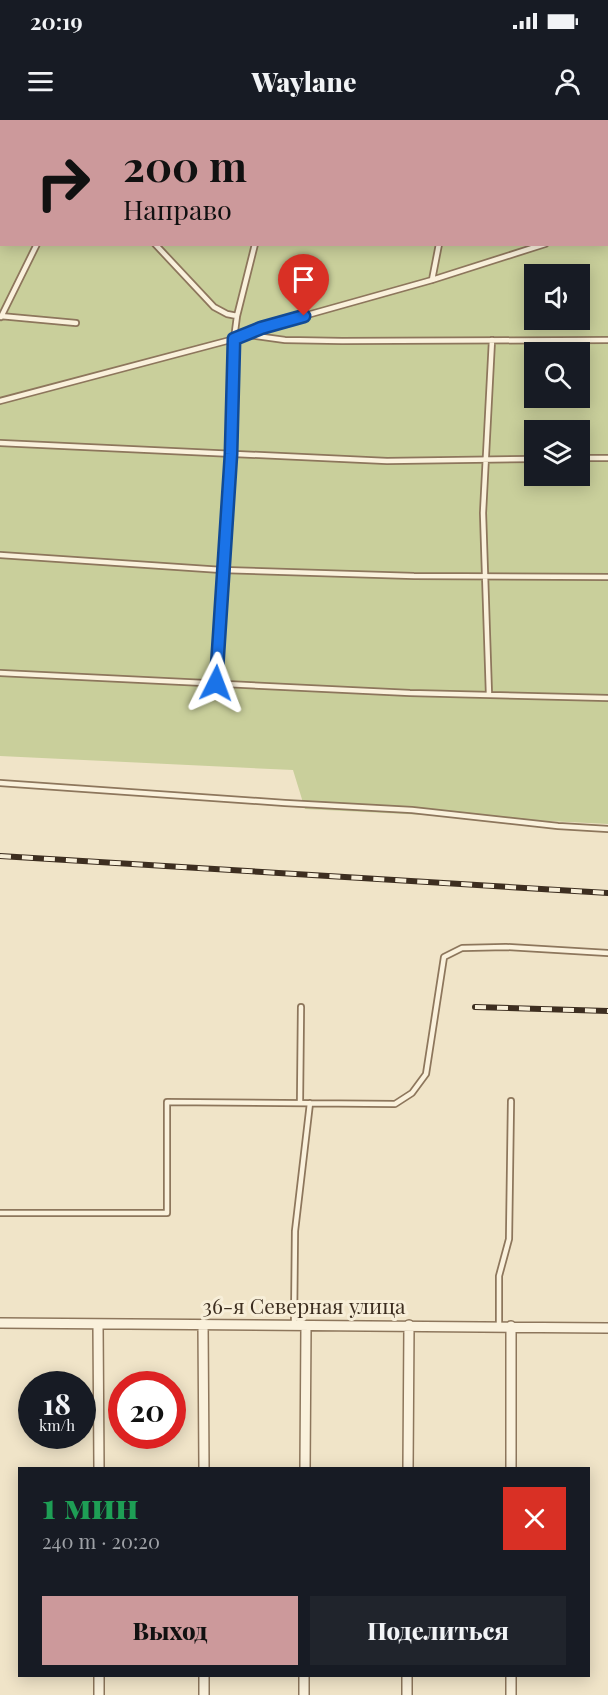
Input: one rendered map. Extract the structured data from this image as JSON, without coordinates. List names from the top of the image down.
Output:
{
  "streets": {
    "street": ["36-я Северная улица"]
  },
  "page": {
    "status": "20:19",
    "header": "Waylane",
    "turn": ["200 m", "Направо"],
    "speed": "18 km/h",
    "limit": "20",
    "heading": ["1 мин", "240 m · 20:20"],
    "buttons": ["Выход", "Поделиться"]
  }
}
